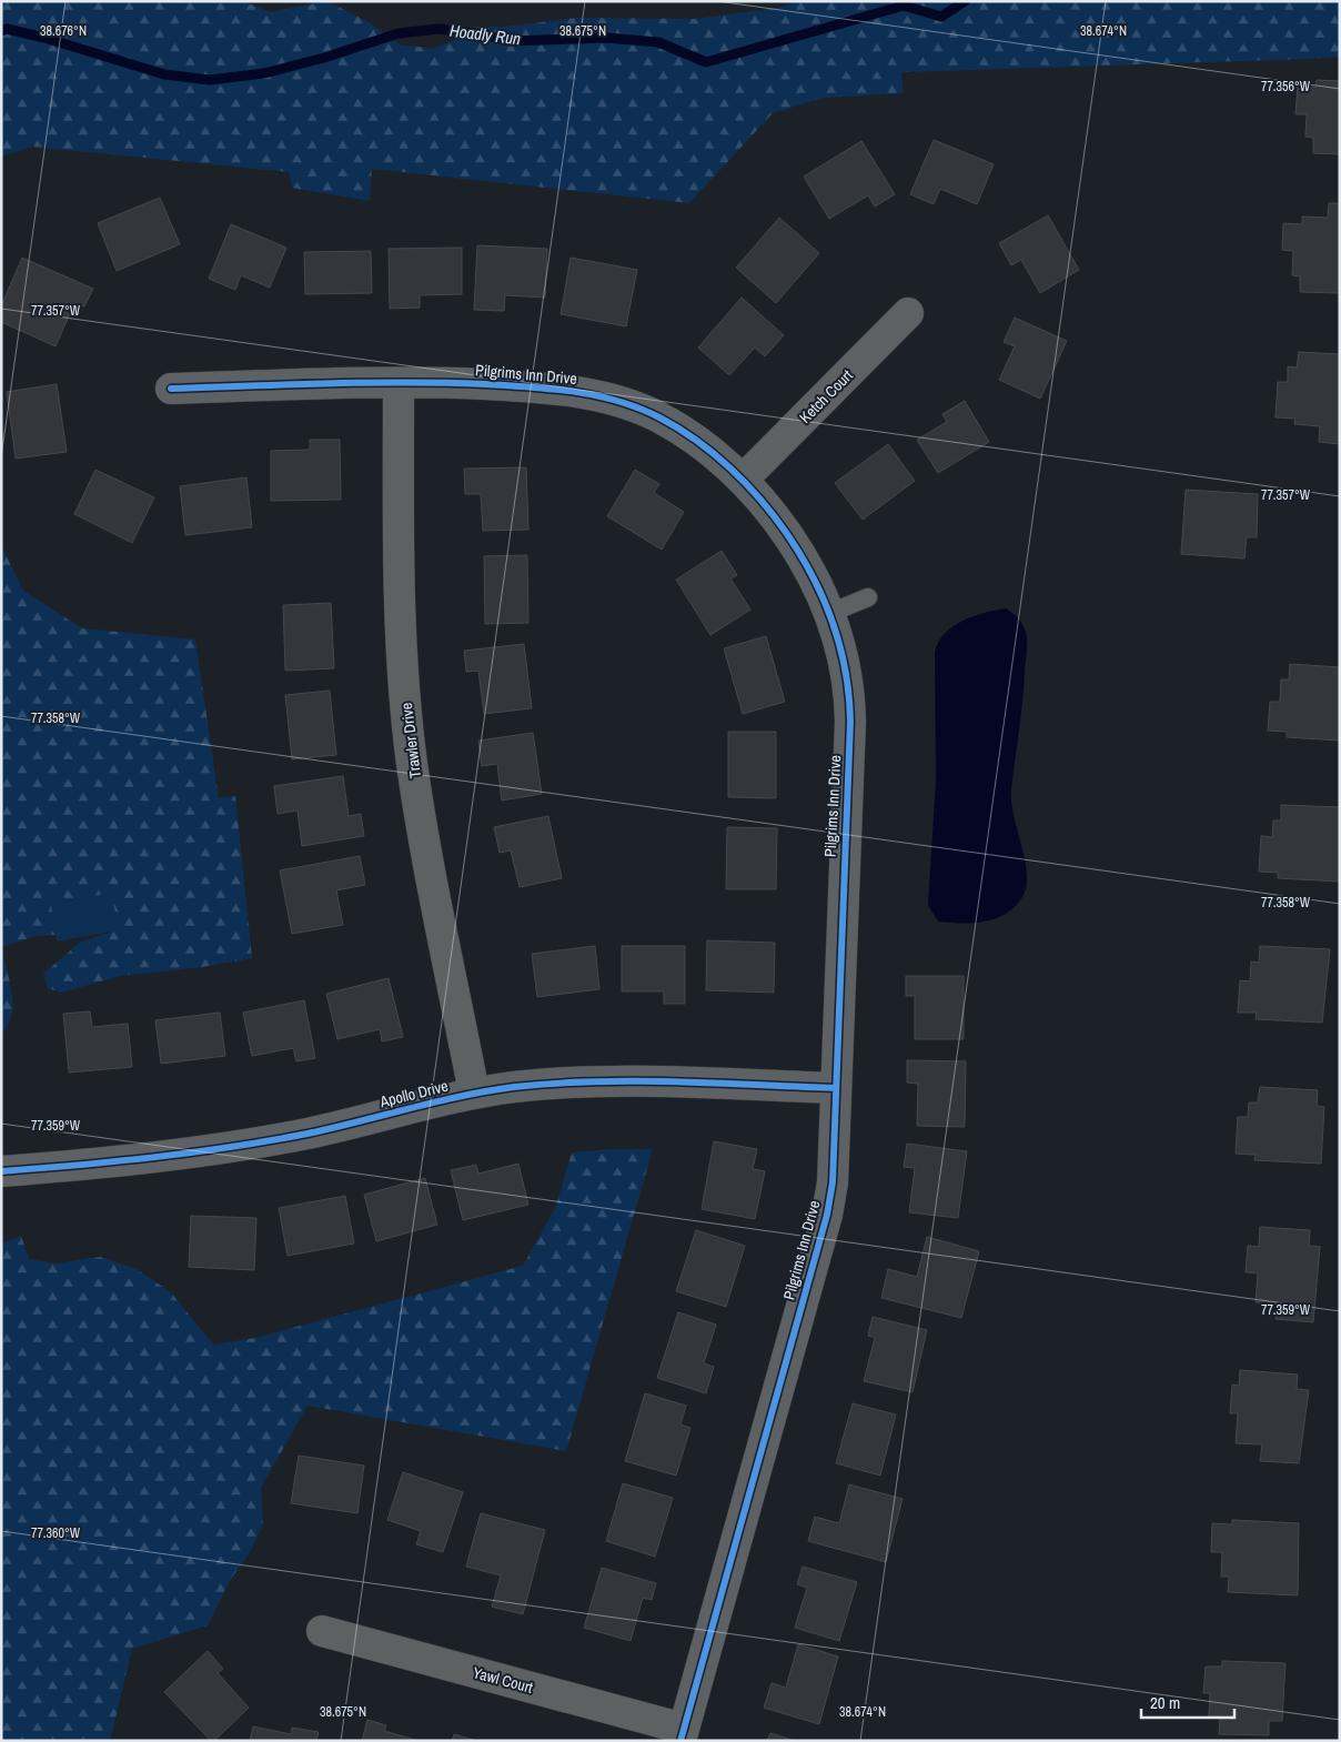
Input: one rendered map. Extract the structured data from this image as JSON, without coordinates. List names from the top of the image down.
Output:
{
  "streets": {
    "street": [
      "Pilgrims Inn Drive",
      "Ketch Court",
      "Trawler Drive",
      "Apollo Drive",
      "Yawl Court"
    ]
  },
  "crossings": [
    ["Pilgrims Inn Drive", "Ketch Court"],
    ["Pilgrims Inn Drive", "Trawler Drive"],
    ["Pilgrims Inn Drive", "Apollo Drive"],
    ["Pilgrims Inn Drive", "Yawl Court"],
    ["Trawler Drive", "Apollo Drive"]
  ],
  "water": ["Hoadly Run"],
  "scale_bar": "20 m",
  "coordinates": [
    "38.676°N",
    "38.675°N",
    "38.674°N",
    "77.356°W",
    "77.357°W",
    "77.358°W",
    "77.359°W",
    "77.360°W"
  ]
}
